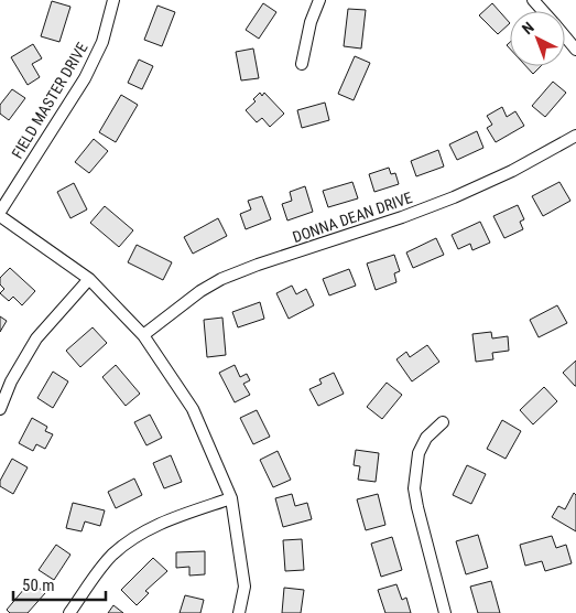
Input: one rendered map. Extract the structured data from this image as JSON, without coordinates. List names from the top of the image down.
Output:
{
  "streets": {
    "street": ["FIELD MASTER DRIVE", "DONNA DEAN DRIVE"]
  },
  "scale_bar": "50 m",
  "north": "top left"
}
